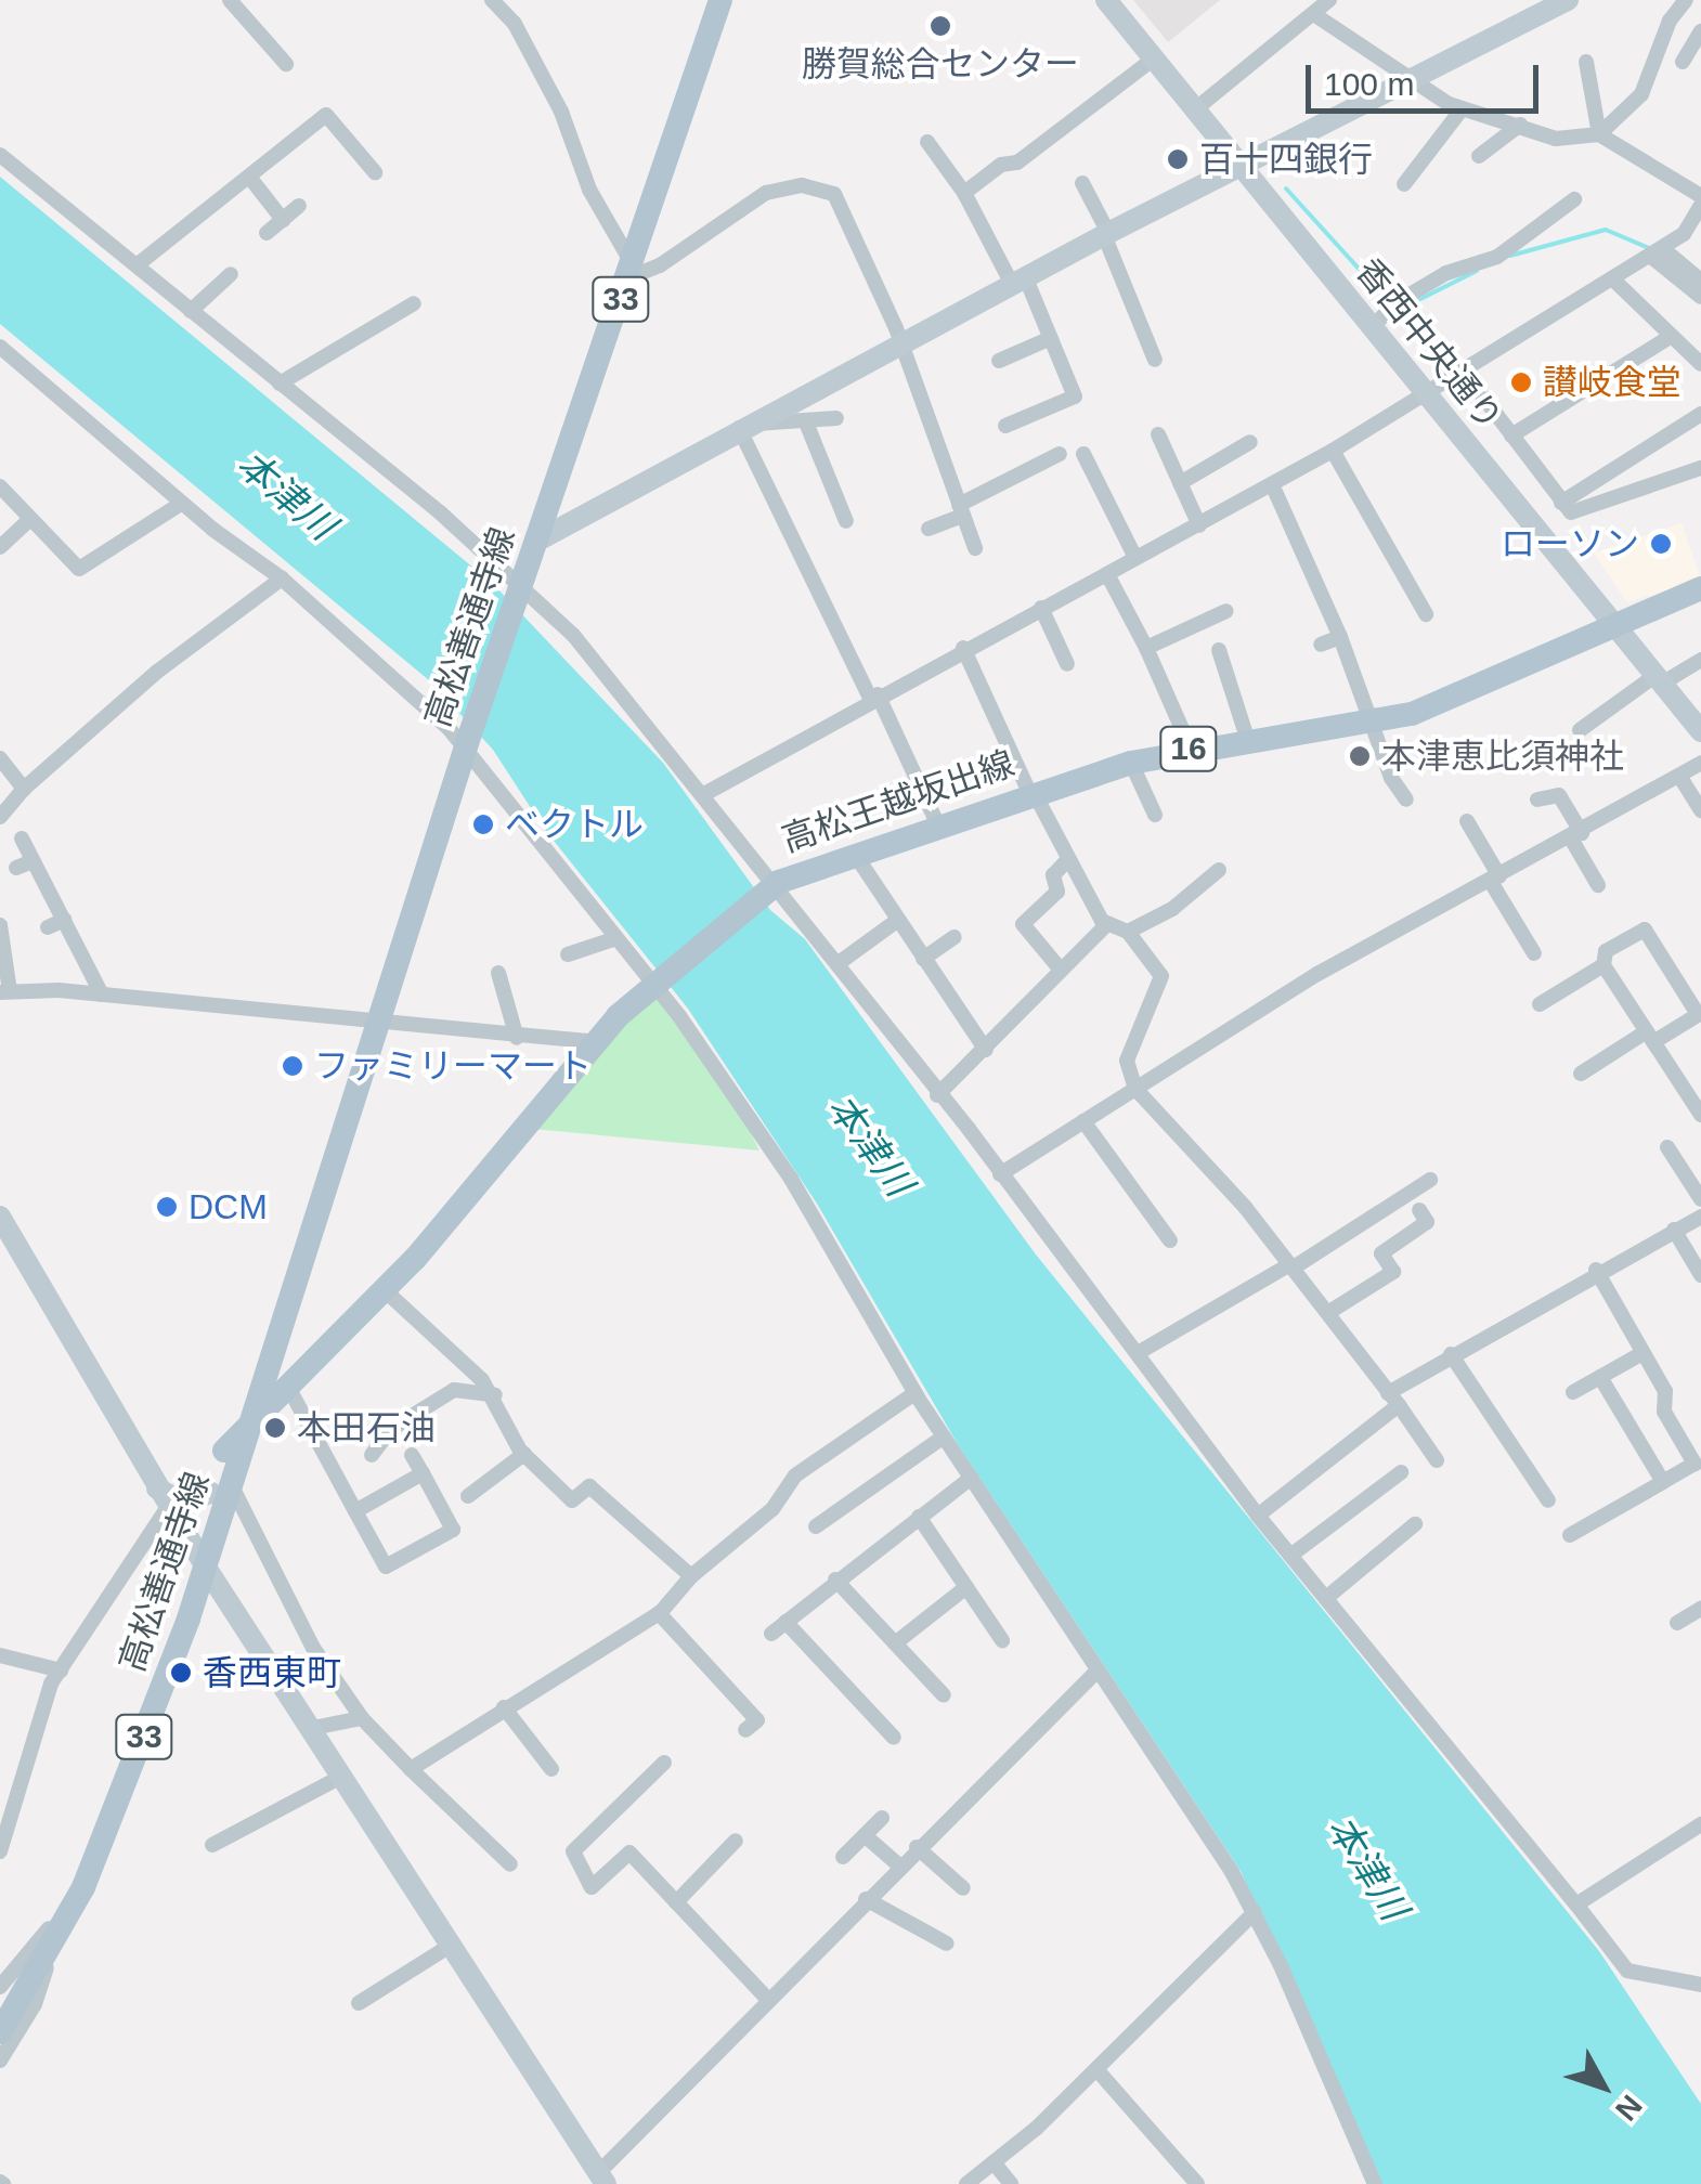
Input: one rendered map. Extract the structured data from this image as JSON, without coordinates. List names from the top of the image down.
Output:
{
  "streets": {
    "main road": [
      "33",
      "高松善通寺線",
      "16",
      "高松王越坂出線"
    ],
    "street": ["香西中央通り"]
  },
  "crossings": [
    ["香西中央通り", "高松王越坂出線"],
    ["高松善通寺線", "高松王越坂出線"]
  ],
  "water": ["本津川"],
  "places": [
    "勝賀総合センター",
    "百十四銀行",
    "讃岐食堂",
    "ローソン",
    "本津恵比須神社",
    "ベクトル",
    "ファミリーマート",
    "DCM",
    "本田石油",
    "香西東町"
  ],
  "scale_bar": "100 m",
  "north": "bottom right"
}
